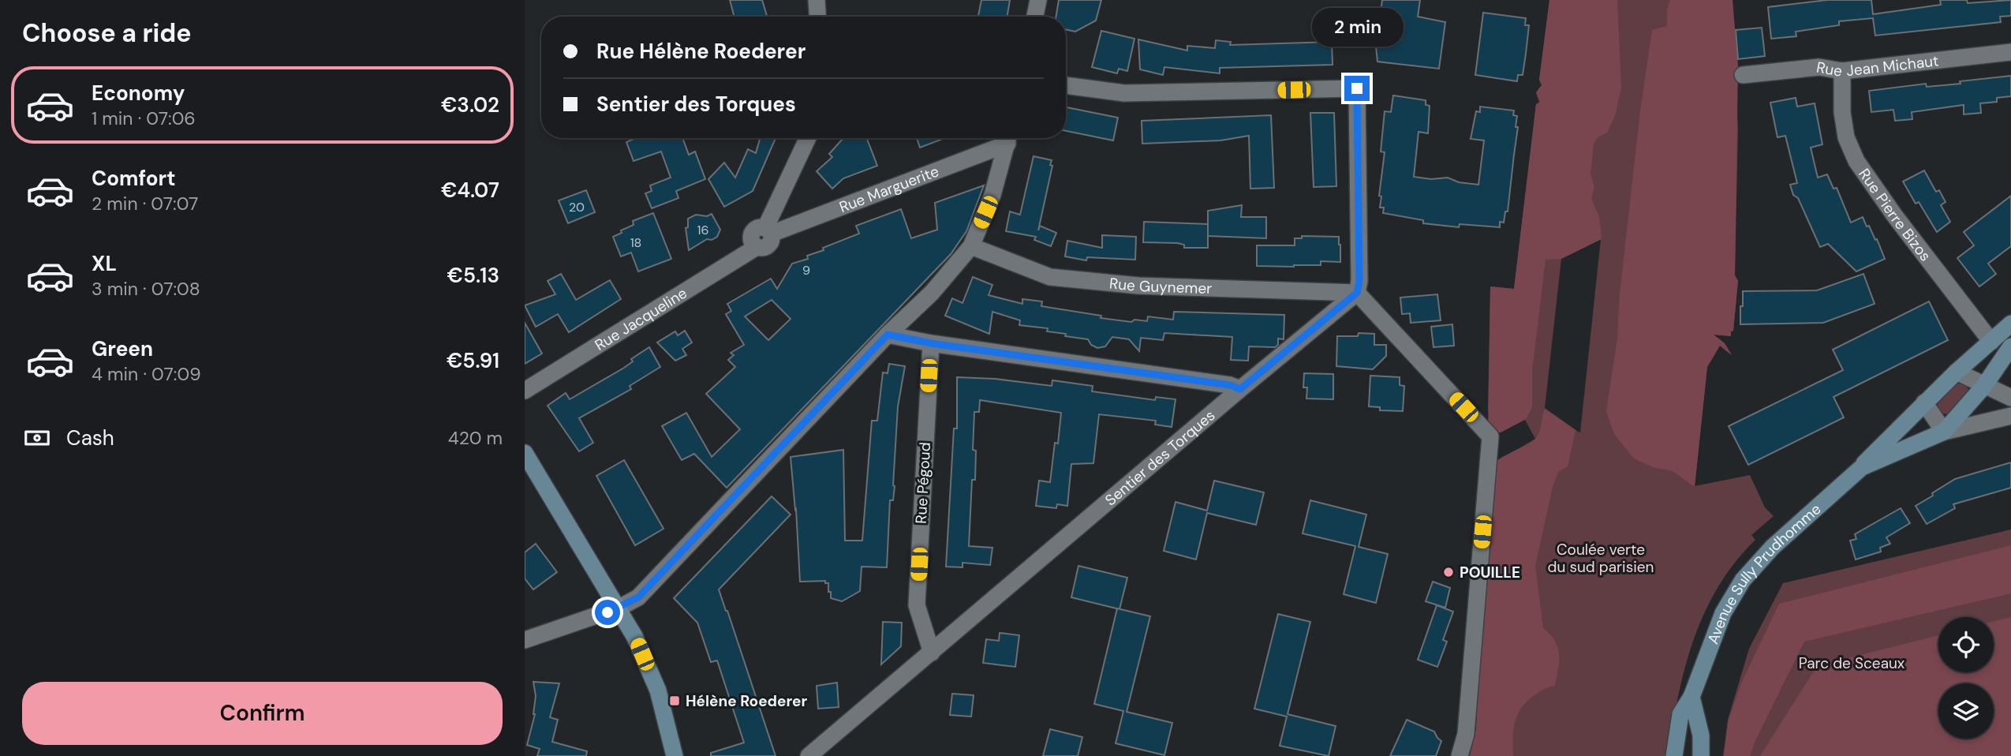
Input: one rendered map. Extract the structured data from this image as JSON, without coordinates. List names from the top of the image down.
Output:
{
  "streets": {
    "main road": ["Avenue Sully Prudhomme"],
    "street": [
      "Rue Jean Michaut",
      "Rue Marguerite",
      "Rue Pierre Bizos",
      "Rue Guynemer",
      "Rue Jacqueline",
      "Sentier des Torques",
      "Rue Pégoud"
    ]
  },
  "crossings": [
    ["Rue Jean Michaut", "Rue Pierre Bizos"],
    ["Rue Marguerite", "Rue Jacqueline"],
    ["Rue Guynemer", "Sentier des Torques"],
    ["Sentier des Torques", "Rue Pégoud"]
  ],
  "parks": ["Coulée verte du sud parisien", "Parc de Sceaux"],
  "places": {
    "other": ["POUILLE"],
    "transit": ["Hélène Roederer"]
  },
  "house_numbers": [
    "20",
    "16",
    "18",
    "9"
  ],
  "page": {
    "heading": "Choose a ride",
    "bubble": "2 min",
    "banner": ["Rue Hélène Roederer", "Sentier des Torques"],
    "list": [
      {
        "name": "Economy",
        "note": "1 min · 07:06",
        "value": "€3.02"
      },
      {
        "name": "Comfort",
        "note": "2 min · 07:07",
        "value": "€4.07"
      },
      {
        "name": "XL",
        "note": "3 min · 07:08",
        "value": "€5.13"
      },
      {
        "name": "Green",
        "note": "4 min · 07:09",
        "value": "€5.91"
      }
    ],
    "pay": ["Cash", "420 m"],
    "buttons": "Confirm"
  }
}
